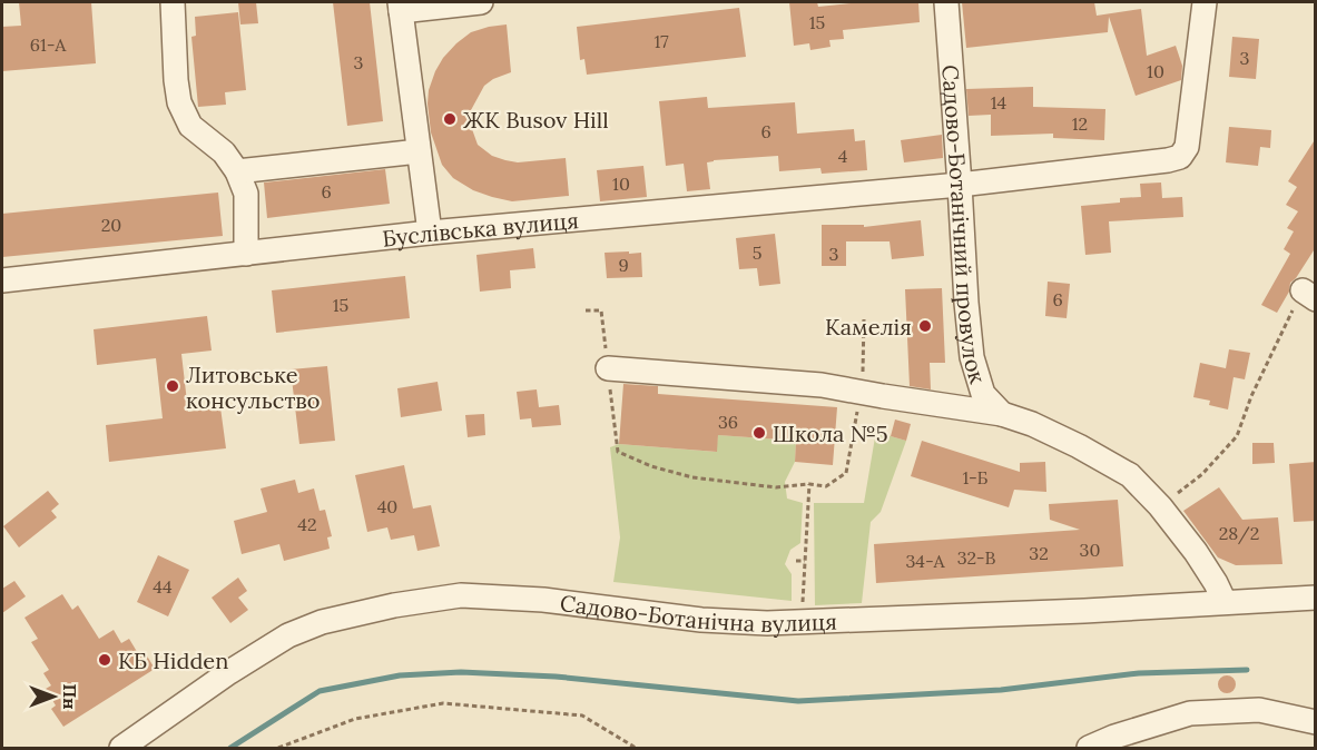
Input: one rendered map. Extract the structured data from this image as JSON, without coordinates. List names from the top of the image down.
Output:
{
  "streets": {
    "street": ["Садово-Ботанічний провулок", "Буслівська вулиця", "Садово-Ботанічна вулиця"]
  },
  "crossings": [
    ["Садово-Ботанічний провулок", "Буслівська вулиця"]
  ],
  "places": [
    "ЖК Busov Hill",
    "Камелія",
    "Литовське консульство",
    "Школа №5",
    "КБ Hidden"
  ],
  "house_numbers": [
    "15",
    "17",
    "61-А",
    "3",
    "3",
    "10",
    "14",
    "12",
    "6",
    "4",
    "10",
    "6",
    "20",
    "5",
    "3",
    "9",
    "6",
    "15",
    "36",
    "1-Б",
    "40",
    "42",
    "28/2",
    "30",
    "32",
    "32-В",
    "34-А",
    "44"
  ],
  "north": "right"
}
